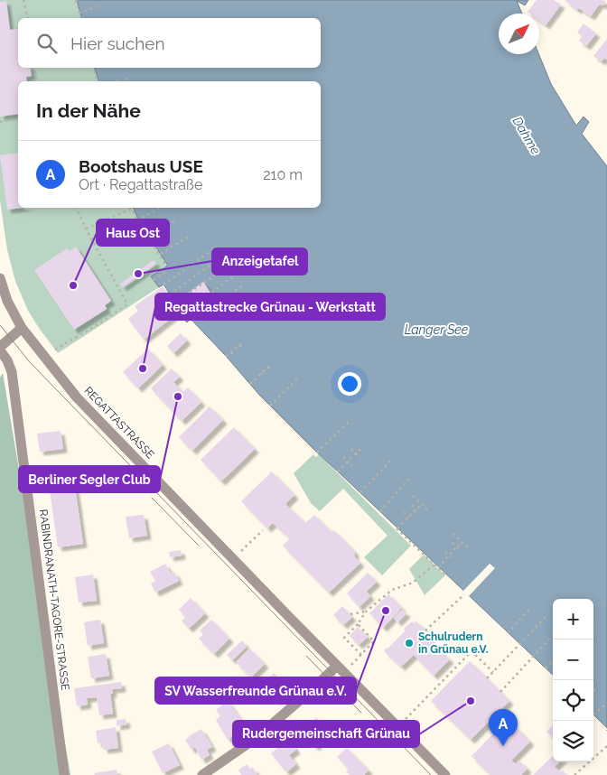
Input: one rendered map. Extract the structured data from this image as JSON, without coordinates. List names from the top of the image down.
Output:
{
  "streets": {
    "street": ["REGATTASTRASSE", "RABINDRANATH-TAGORE-STRASSE"]
  },
  "water": ["Dahme", "Langer See"],
  "places": [
    "Anzeigetafel",
    "Haus Ost",
    "Regattastrecke Grünau - Werkstatt",
    "Berliner Segler Club",
    "SV Wasserfreunde Grünau e.V.",
    "Schulrudern in Grünau e.V.",
    "Rudergemeinschaft Grünau"
  ],
  "north": "top right",
  "page": {
    "search": "Hier suchen",
    "heading": "In der Nähe",
    "list": [
      {
        "mark": "A",
        "name": "Bootshaus USE",
        "note": "Ort · Regattastraße",
        "value": "210 m"
      }
    ],
    "map_buttons": ["+", "−"],
    "pins": "A"
  }
}
